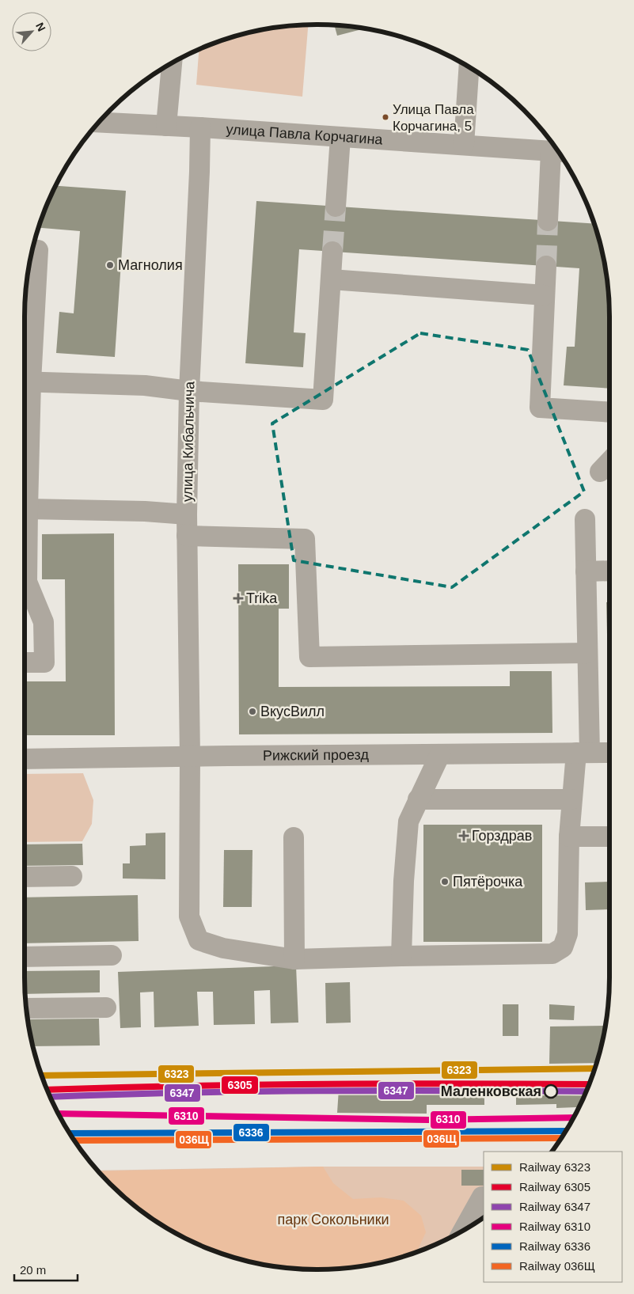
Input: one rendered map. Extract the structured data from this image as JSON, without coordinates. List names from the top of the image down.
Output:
{
  "streets": {
    "street": ["улица Павла Корчагина", "улица Кибальчича", "Рижский проезд"]
  },
  "crossings": [
    ["улица Павла Корчагина", "улица Кибальчича"],
    ["улица Кибальчича", "Рижский проезд"]
  ],
  "parks": ["парк Сокольники"],
  "places": {
    "other": [
      "Улица Павла Корчагина, 5",
      "Магнолия",
      "ВкусВилл",
      "Пятёрочка",
      "Маленковская"
    ],
    "health": ["Trika", "Горздрав"]
  },
  "lines": [
    "rail line 6323",
    "rail line 6305",
    "rail line 6347",
    "rail line 6310",
    "rail line 6336",
    "rail line 036Щ"
  ],
  "legend": [
    "Railway 6323",
    "Railway 6305",
    "Railway 6347",
    "Railway 6310",
    "Railway 6336",
    "Railway 036Щ"
  ],
  "scale_bar": "20 m",
  "north": "top right"
}
